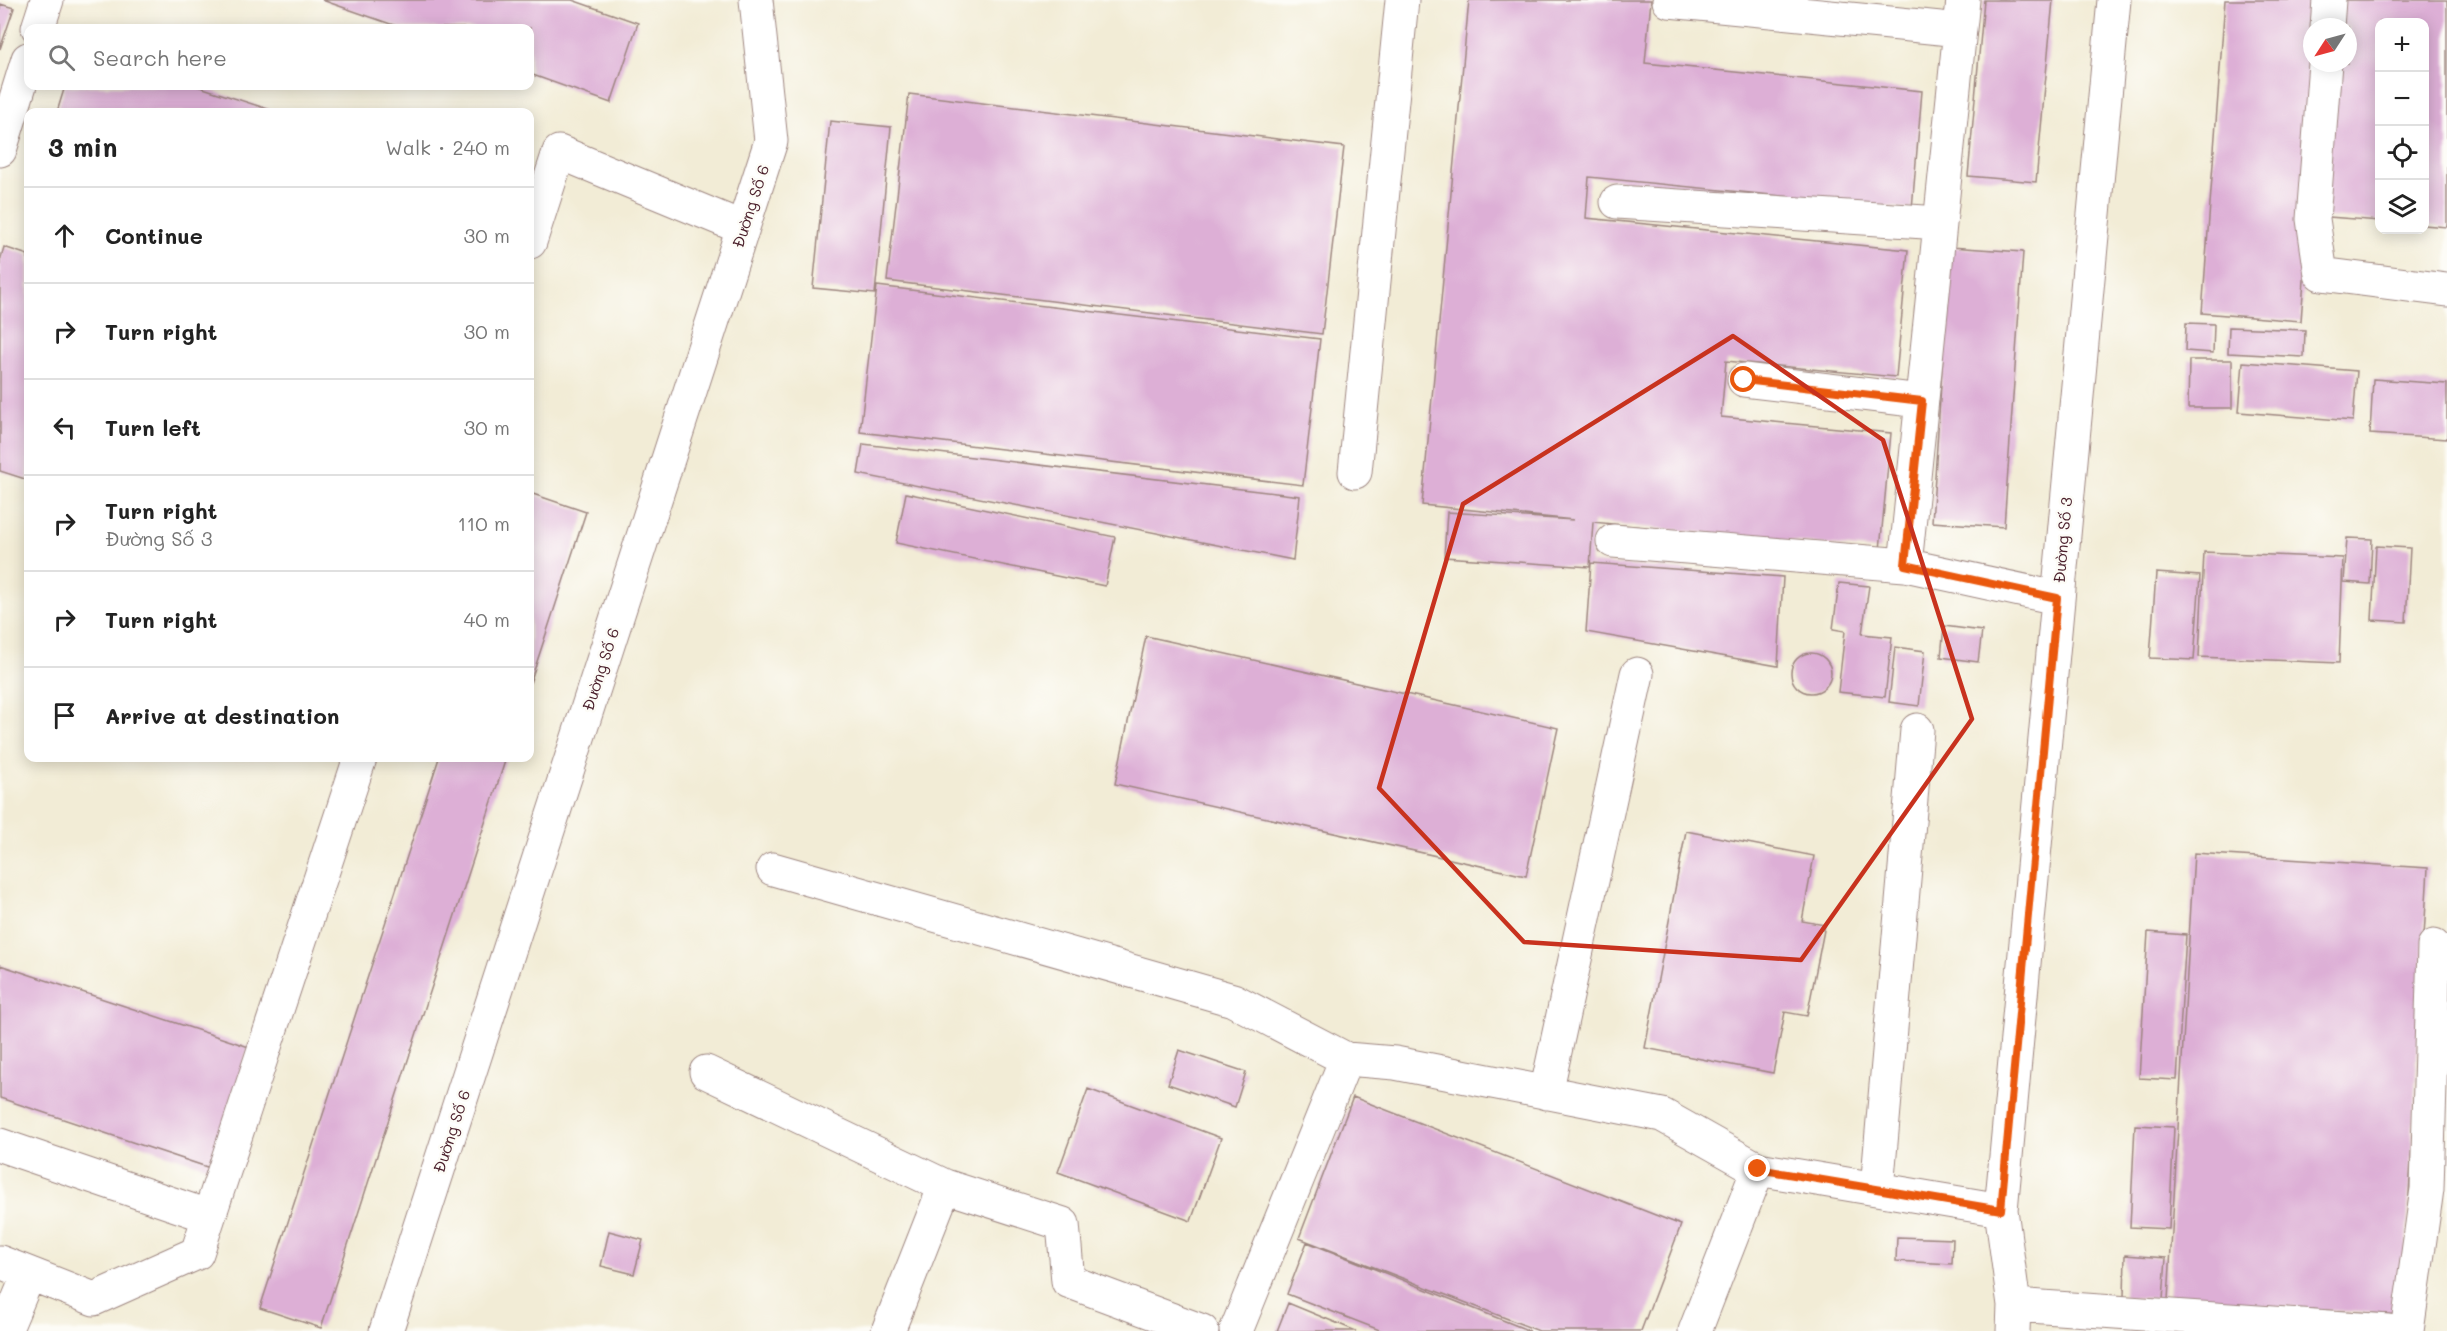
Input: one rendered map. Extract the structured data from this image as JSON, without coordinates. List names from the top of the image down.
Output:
{
  "streets": {
    "street": ["Đường Số 6", "Đường Số 3"]
  },
  "north": "bottom left",
  "page": {
    "map_buttons": ["+", "−"],
    "search": "Search here",
    "heading": ["3 min", "Walk · 240 m"],
    "list": [
      ["Continue", "30 m"],
      ["Turn right", "30 m"],
      ["Turn left", "30 m"],
      ["Turn right", "Đường Số 3", "110 m"],
      ["Turn right", "40 m"],
      "Arrive at destination"
    ]
  }
}
